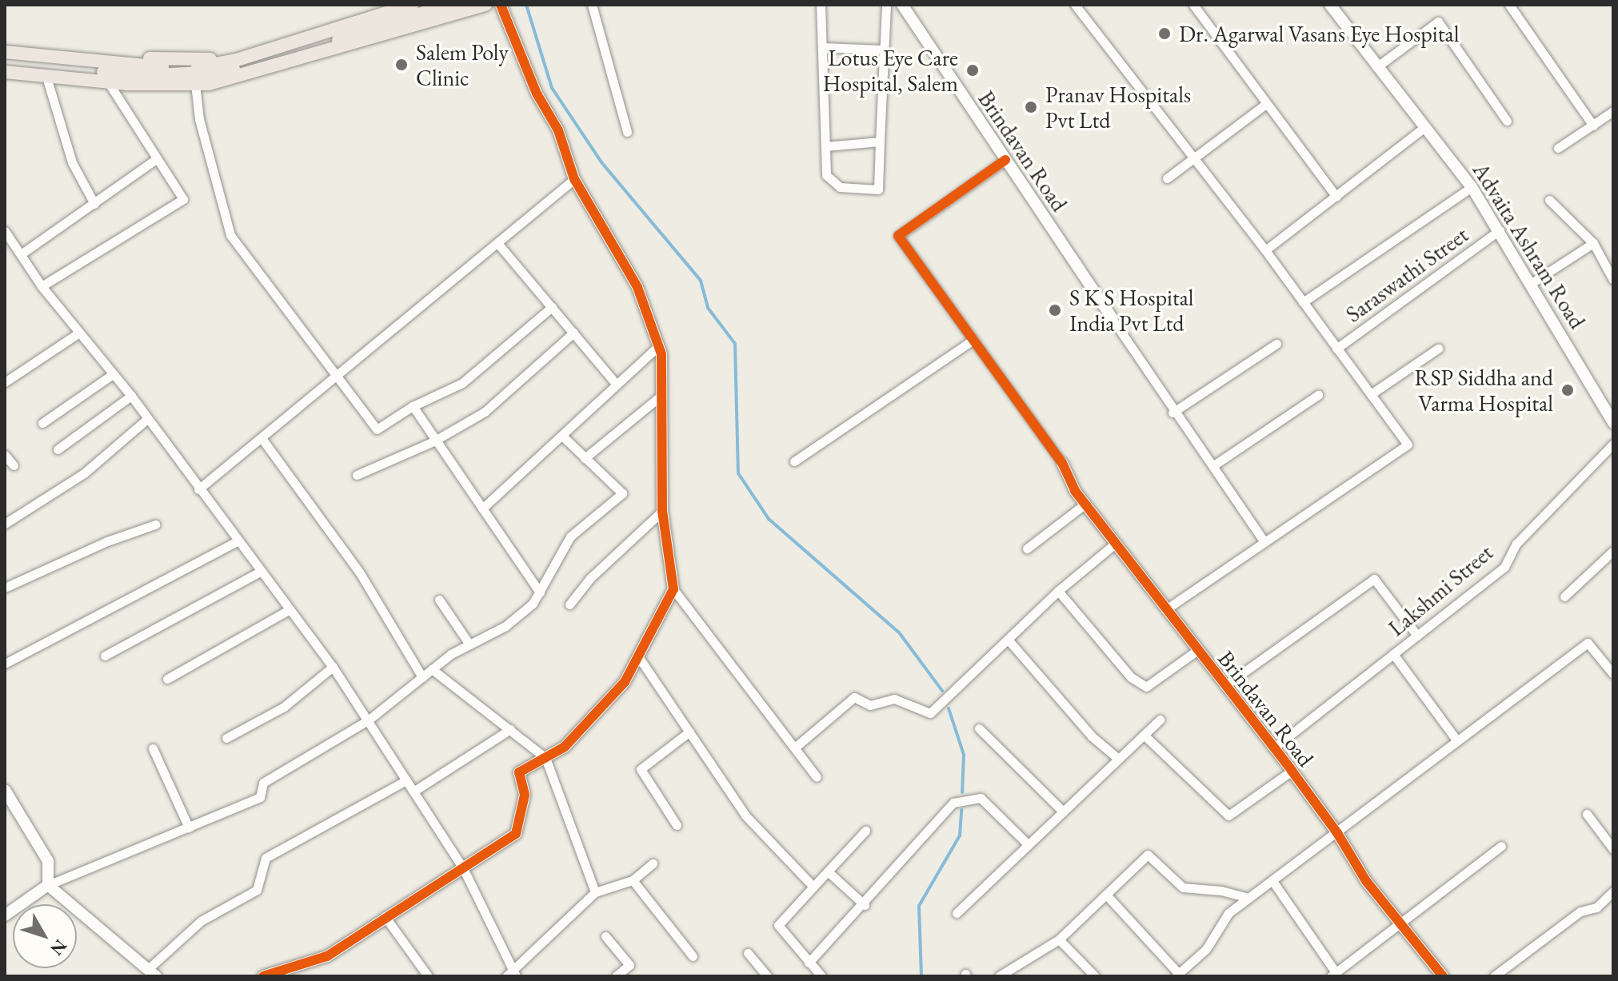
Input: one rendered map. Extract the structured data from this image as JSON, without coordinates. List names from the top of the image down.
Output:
{
  "streets": {
    "street": [
      "Brindavan Road",
      "Advaita Ashram Road",
      "Saraswathi Street",
      "Lakshmi Street"
    ]
  },
  "crossings": [
    ["Brindavan Road", "Lakshmi Street"],
    ["Advaita Ashram Road", "Saraswathi Street"]
  ],
  "places": [
    "Dr. Agarwal Vasans Eye Hospital",
    "Salem Poly Clinic",
    "Lotus Eye Care Hospital, Salem",
    "Pranav Hospitals Pvt Ltd",
    "S K S Hospital India Pvt Ltd",
    "RSP Siddha and Varma Hospital"
  ],
  "north": "bottom right"
}
